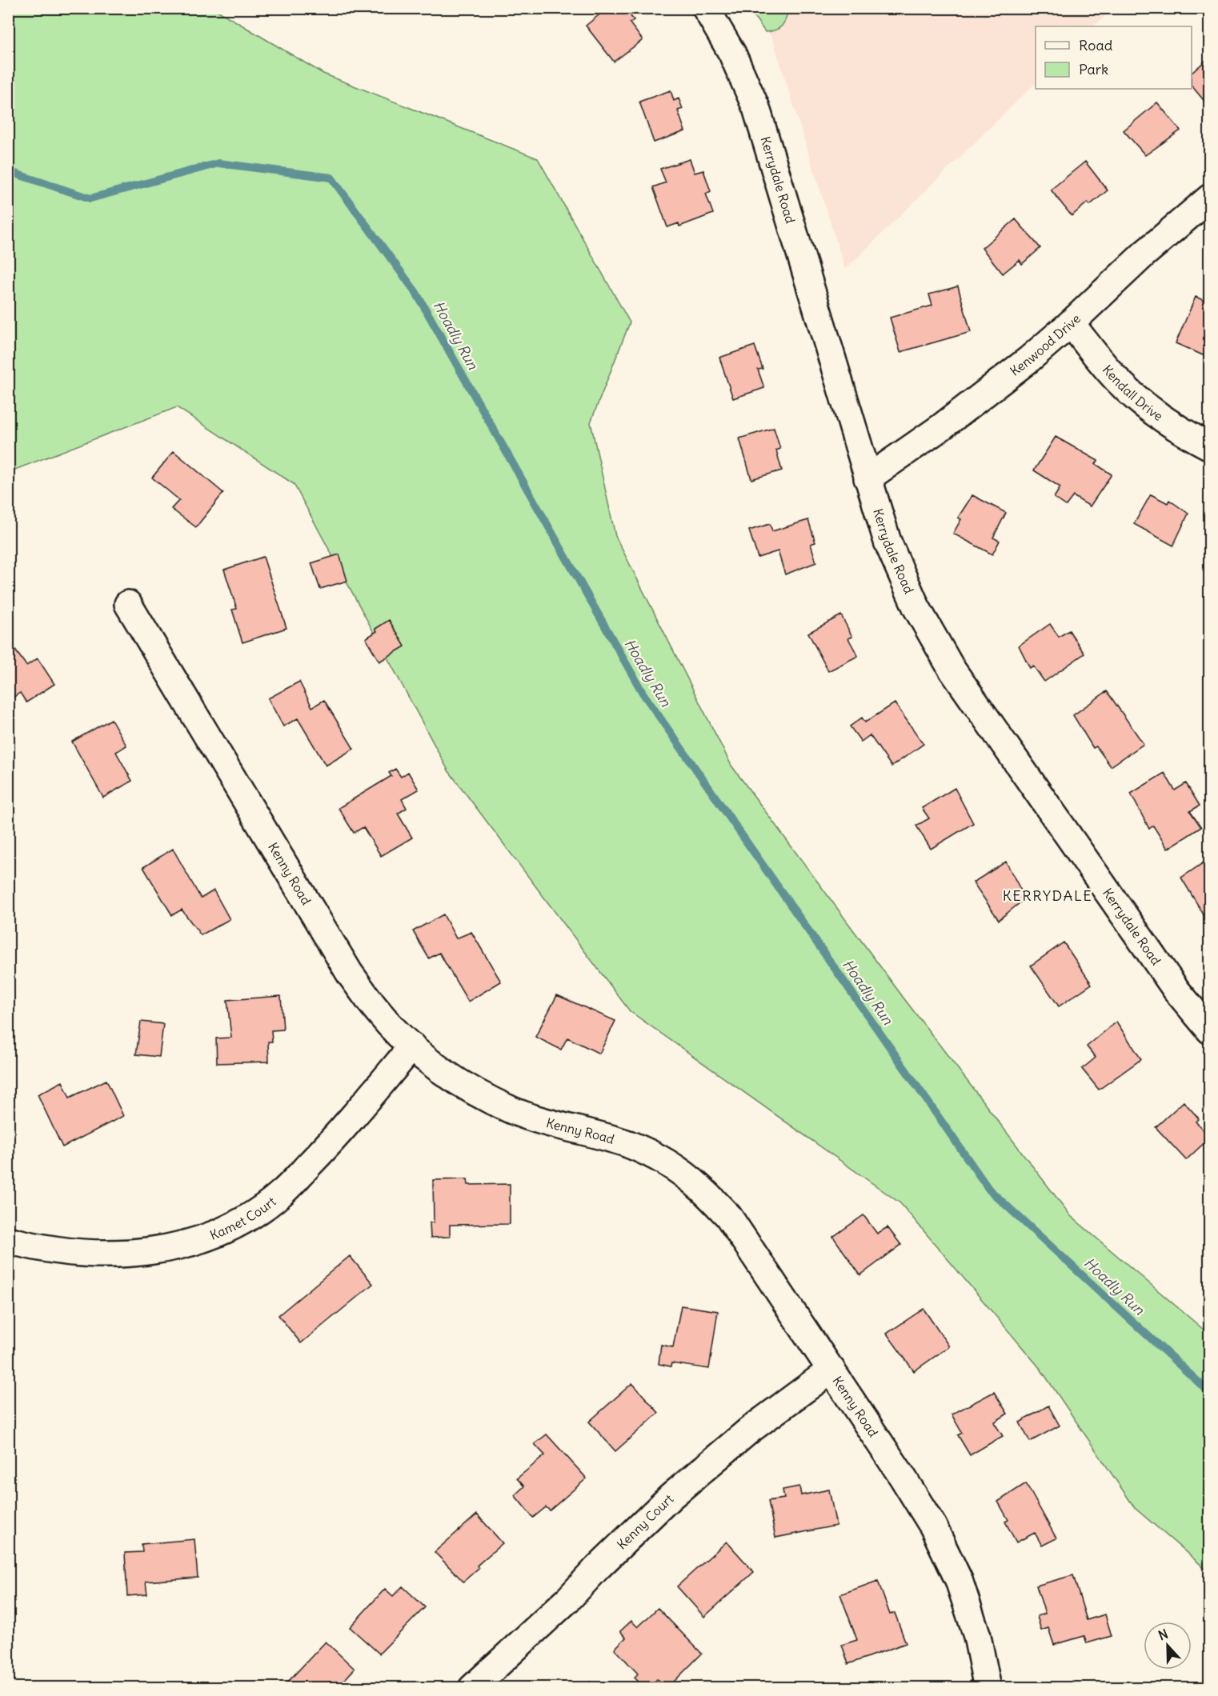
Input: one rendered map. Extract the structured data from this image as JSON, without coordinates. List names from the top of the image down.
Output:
{
  "streets": {
    "street": [
      "Kerrydale Road",
      "Kenwood Drive",
      "Kendall Drive",
      "Kenny Road",
      "Kamet Court",
      "Kenny Court"
    ]
  },
  "crossings": [
    ["Kerrydale Road", "Kenwood Drive"],
    ["Kenwood Drive", "Kendall Drive"],
    ["Kenny Road", "Kamet Court"],
    ["Kenny Road", "Kenny Court"]
  ],
  "districts": ["KERRYDALE"],
  "water": ["Hoadly Run"],
  "legend": ["Road", "Park"],
  "north": "top"
}
